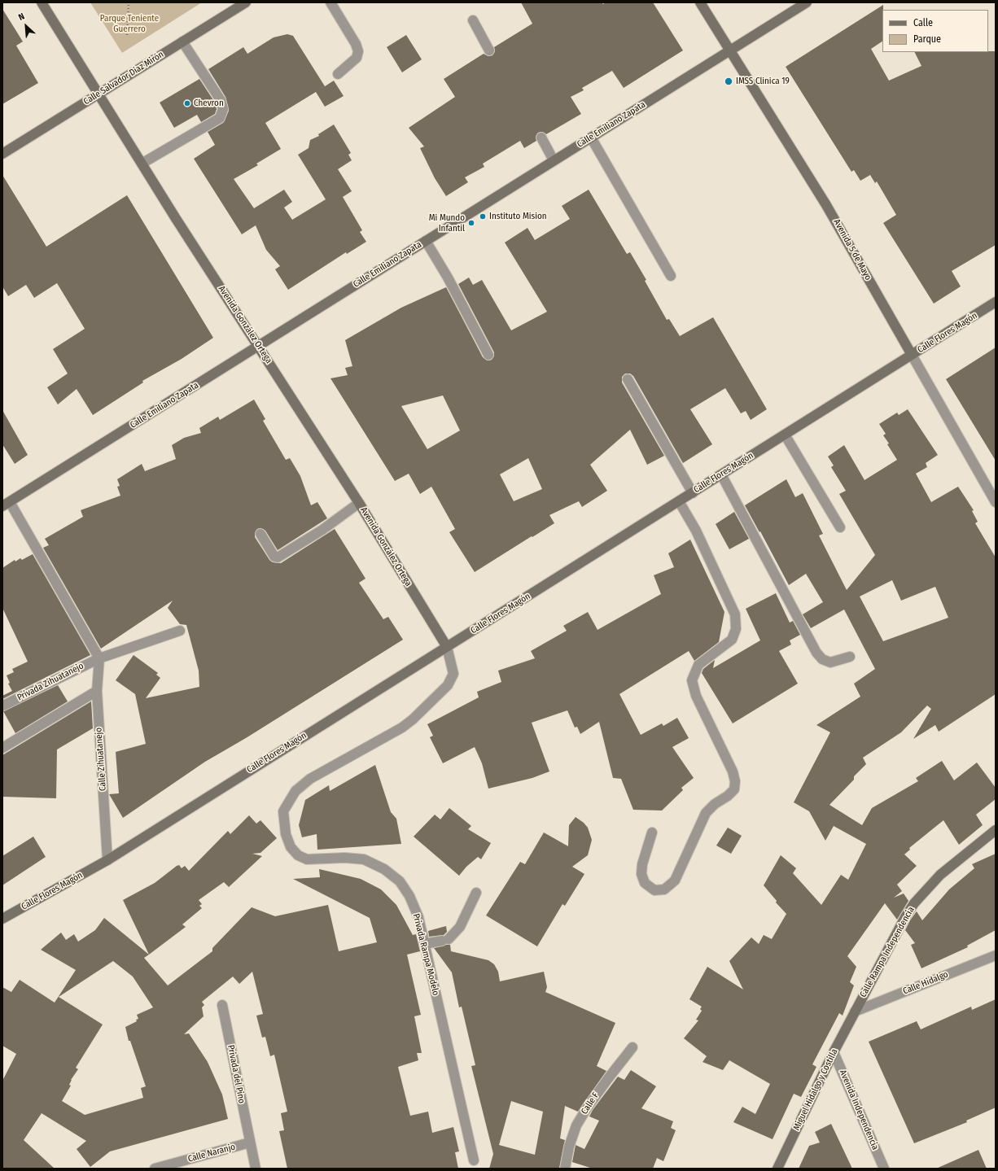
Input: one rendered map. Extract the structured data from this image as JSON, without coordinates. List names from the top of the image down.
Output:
{
  "streets": {
    "street": [
      "Calle Salvador Díaz Mirón",
      "Calle Emiliano Zapata",
      "Avenida 5 de Mayo",
      "Avenida González Ortega",
      "Calle Flores Magón",
      "Privada Zihuatanejo",
      "Calle Zihuatanejo",
      "Calle Rampa Independencia",
      "Privada Rampa Modelo",
      "Calle Hidalgo",
      "Privada del Pino",
      "Miguel Hidalgo y Costilla",
      "Calle F",
      "Avenida Independencia",
      "Calle Naranjo"
    ]
  },
  "crossings": [
    ["Calle Salvador Díaz Mirón", "Avenida González Ortega"],
    ["Calle Emiliano Zapata", "Avenida 5 de Mayo"],
    ["Calle Emiliano Zapata", "Avenida González Ortega"],
    ["Avenida 5 de Mayo", "Calle Flores Magón"],
    ["Avenida González Ortega", "Calle Flores Magón"],
    ["Avenida González Ortega", "Privada Rampa Modelo"],
    ["Calle Flores Magón", "Calle Zihuatanejo"],
    ["Calle Flores Magón", "Privada Rampa Modelo"],
    ["Privada Zihuatanejo", "Calle Zihuatanejo"],
    ["Calle Rampa Independencia", "Calle Hidalgo"],
    ["Calle Rampa Independencia", "Miguel Hidalgo y Costilla"],
    ["Calle Hidalgo", "Miguel Hidalgo y Costilla"],
    ["Privada del Pino", "Calle Naranjo"],
    ["Miguel Hidalgo y Costilla", "Avenida Independencia"]
  ],
  "parks": ["Parque Teniente Guerrero"],
  "places": [
    "IMSS Clinica 19",
    "Chevron",
    "Instituto Mision",
    "Mi Mundo Infantil"
  ],
  "legend": ["Calle", "Parque"],
  "north": "top left"
}
